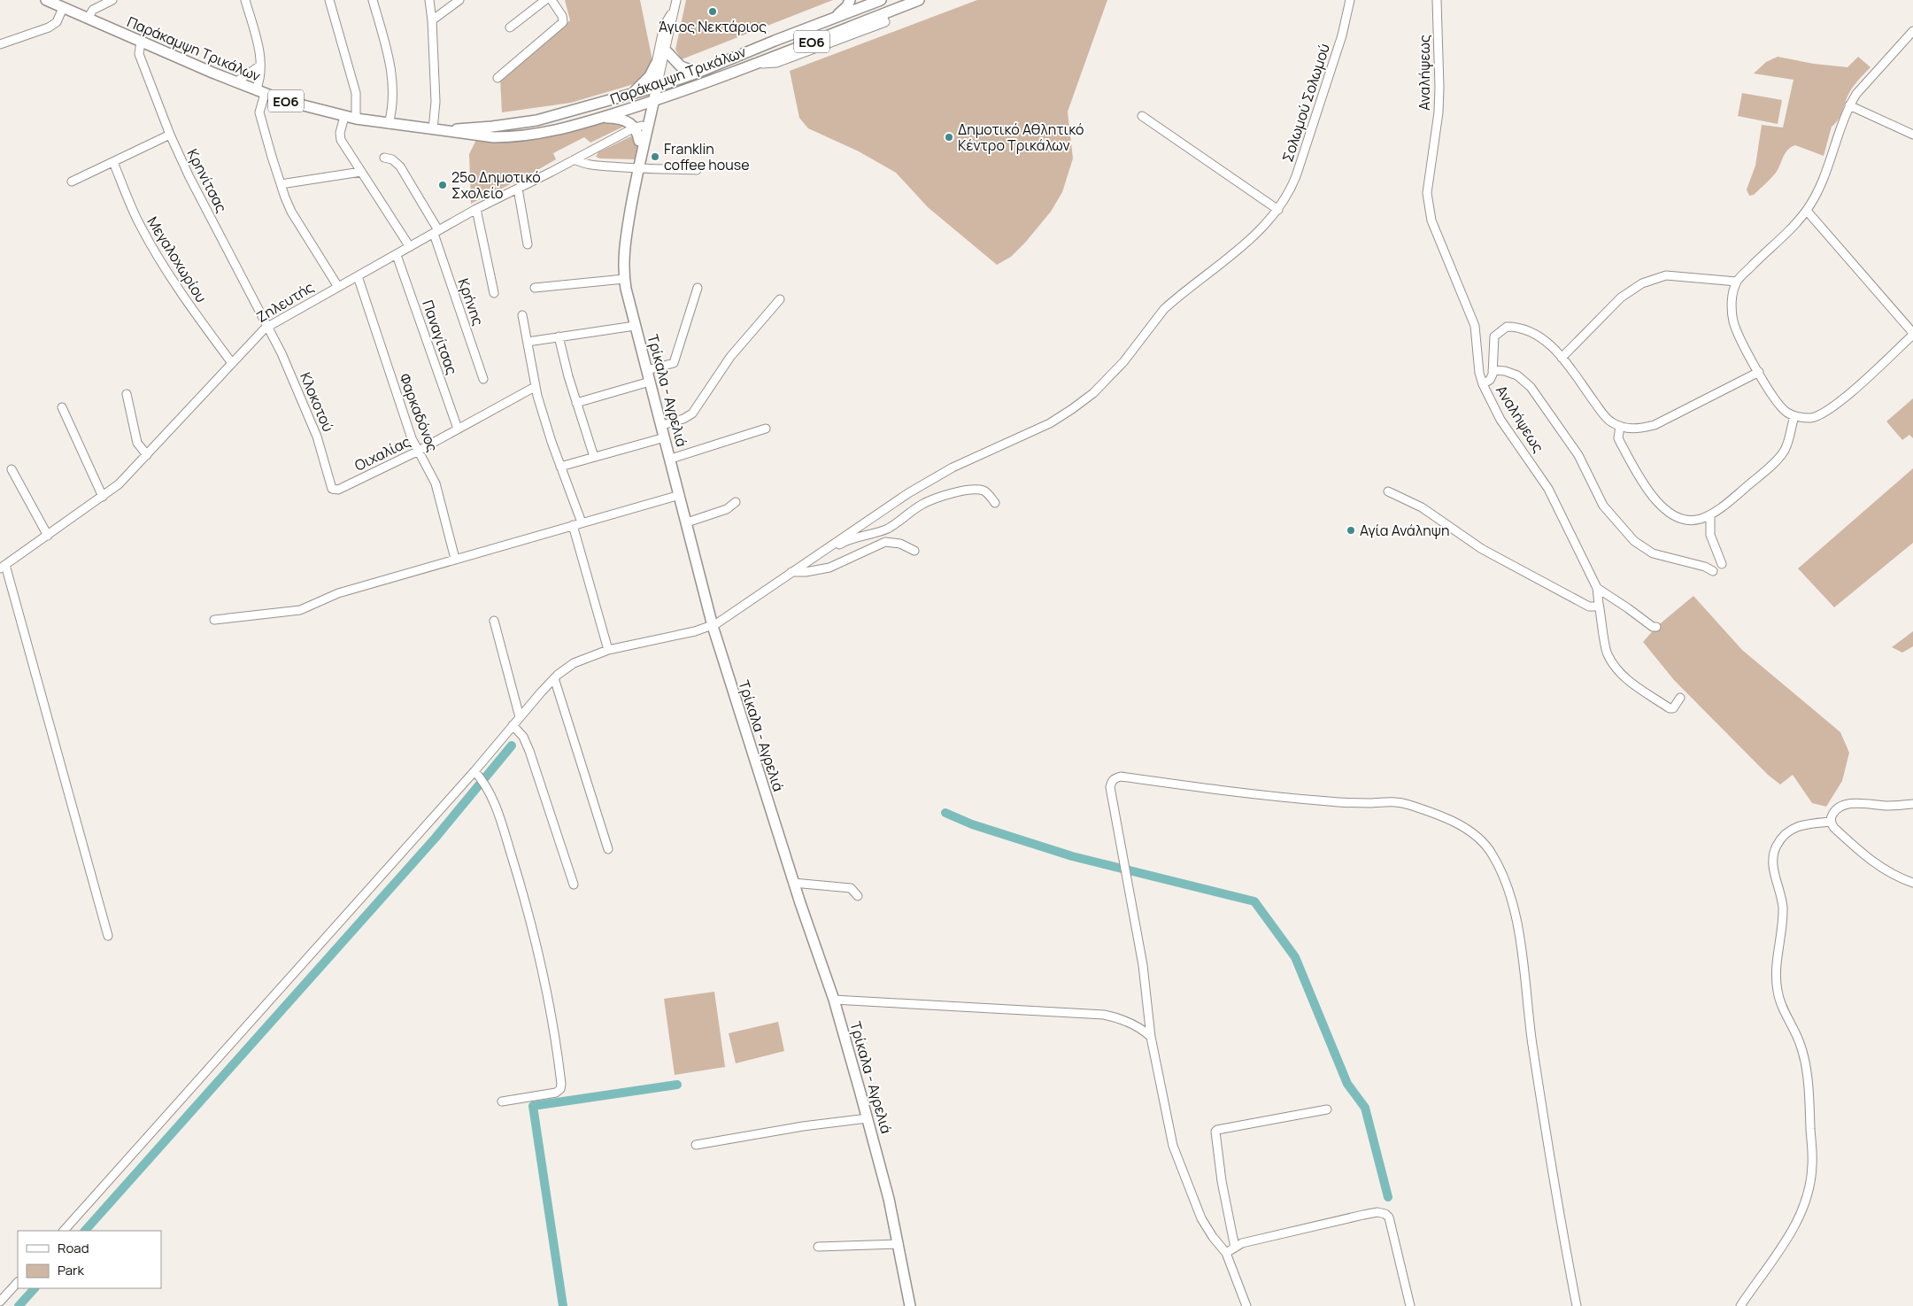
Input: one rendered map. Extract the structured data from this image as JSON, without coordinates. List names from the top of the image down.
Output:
{
  "streets": {
    "main road": ["ΕΟ6", "Παράκαμψη Τρικάλων", "Τρίκαλα - Αγρελιά"],
    "street": [
      "Αναλήψεως",
      "Σολωμού Σολωμού",
      "Κρηνίτσας",
      "Μεγαλοχωρίου",
      "Ζηλευτής",
      "Κρήνης",
      "Παναγίτσας",
      "Κλοκοτού",
      "Φαρκαδόνος",
      "Οιχαλίας"
    ]
  },
  "crossings": [
    ["Παράκαμψη Τρικάλων", "Κρηνίτσας"],
    ["Παράκαμψη Τρικάλων", "Τρίκαλα - Αγρελιά"],
    ["Σολωμού Σολωμού", "Τρίκαλα - Αγρελιά"],
    ["Κρηνίτσας", "Ζηλευτής"],
    ["Κρηνίτσας", "Κλοκοτού"],
    ["Μεγαλοχωρίου", "Ζηλευτής"],
    ["Ζηλευτής", "Κρήνης"],
    ["Ζηλευτής", "Παναγίτσας"],
    ["Ζηλευτής", "Τρίκαλα - Αγρελιά"],
    ["Ζηλευτής", "Κλοκοτού"],
    ["Ζηλευτής", "Φαρκαδόνος"],
    ["Παναγίτσας", "Οιχαλίας"],
    ["Κλοκοτού", "Οιχαλίας"],
    ["Φαρκαδόνος", "Οιχαλίας"]
  ],
  "places": [
    "Άγιος Νεκτάριος",
    "Δημοτικό Αθλητικό Κέντρο Τρικάλων",
    "Franklin coffee house",
    "25ο Δημοτικό Σχολείο",
    "Αγία Ανάληψη"
  ],
  "legend": ["Road", "Park"]
}
